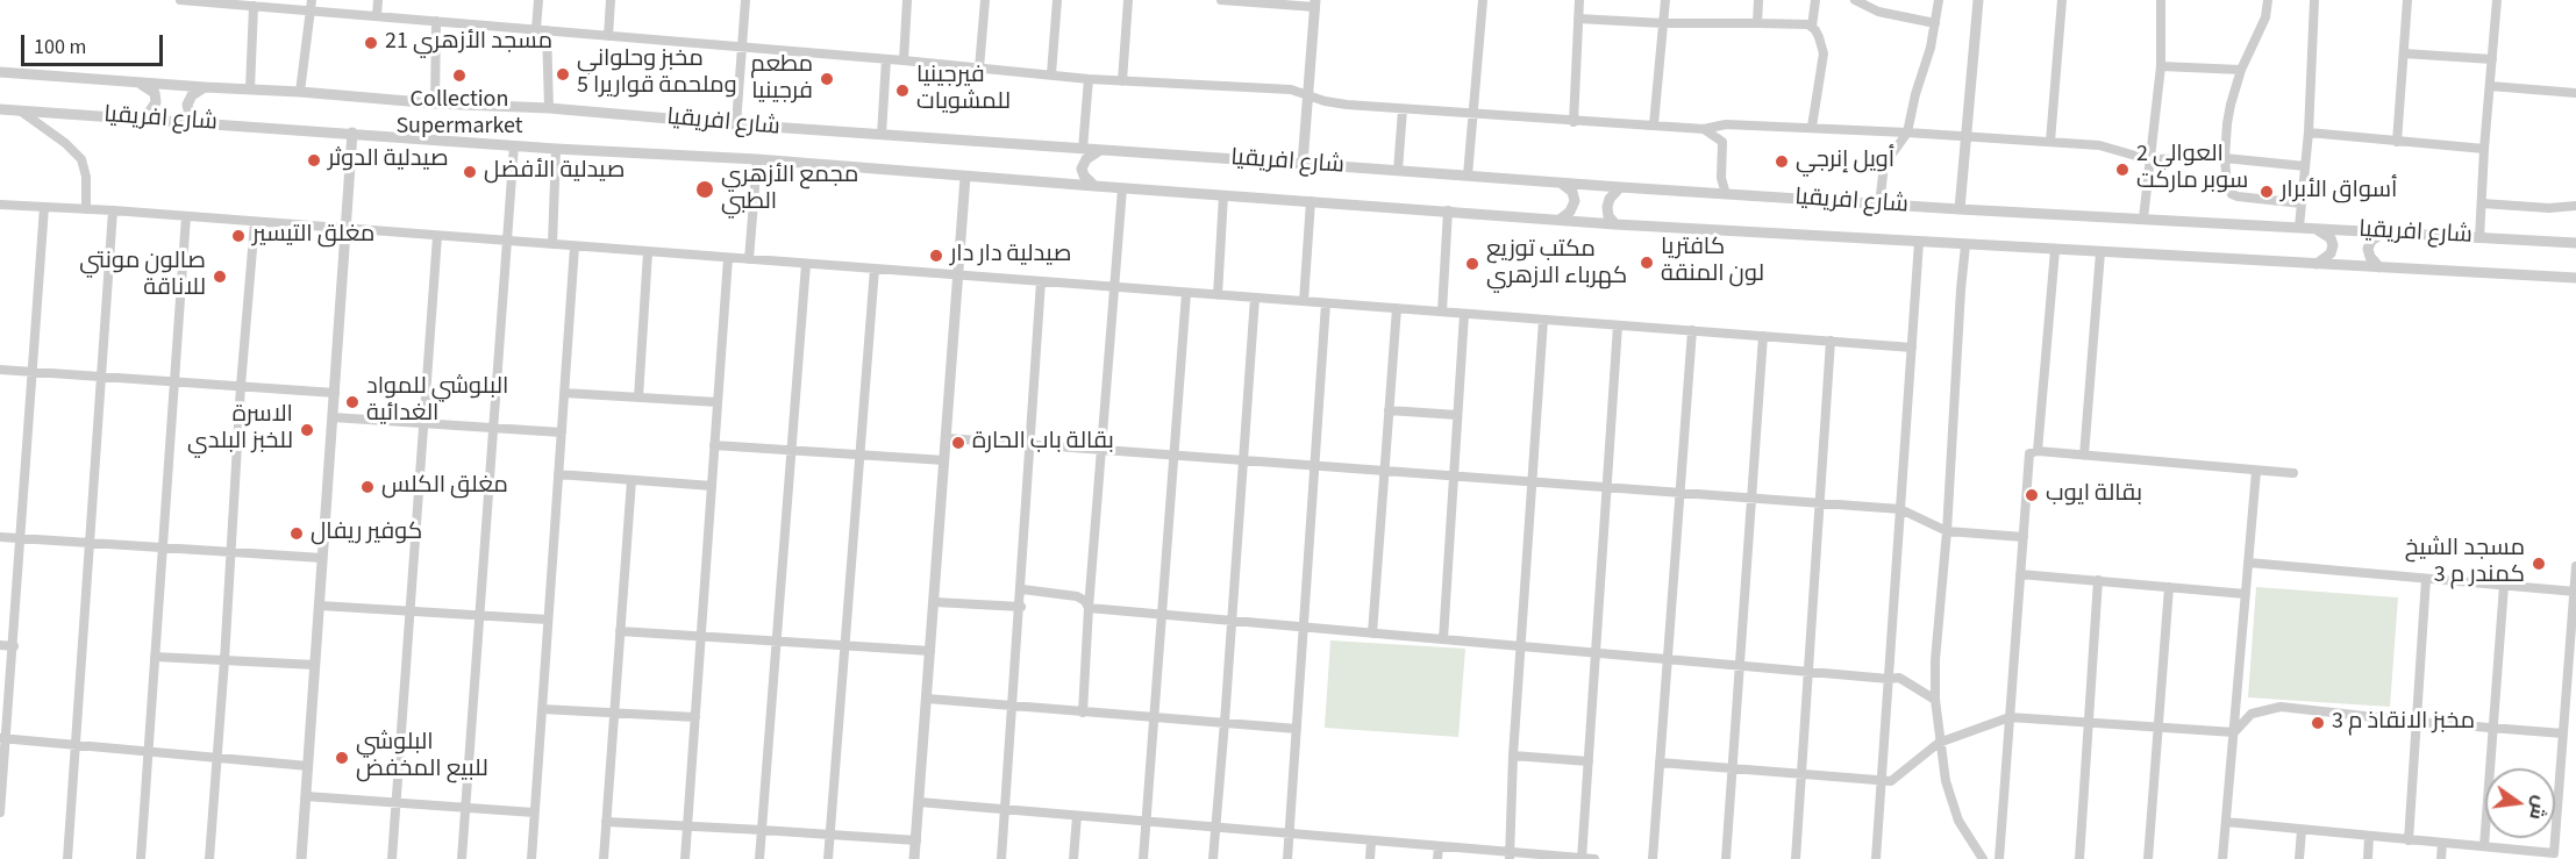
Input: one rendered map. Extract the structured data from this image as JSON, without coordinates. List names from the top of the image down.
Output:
{
  "streets": {
    "street": ["شارع افريقيا"]
  },
  "places": [
    "مسجد الأزهري 21",
    "مخبز وحلواني وملحمة قواريرا 5",
    "Collection Supermarket",
    "مطعم فرجينيا",
    "فيرجينيا للمشويات",
    "صيدلية الدوثر",
    "أويل إنرجي",
    "العوالي 2 سوبر ماركت",
    "صيدلية الأفضل",
    "مجمع الأزهري الطبي",
    "أسواق الأبرار",
    "مغلق التيسير",
    "صيدلية دار دار",
    "كافتريا لون المنقة",
    "مكتب توزيع كهرباء الازهري",
    "صالون مونتي للاناقة",
    "البلوشي للمواد الغدائية",
    "الاسرة للخبز البلدي",
    "بقالة باب الحارة",
    "مغلق الكلس",
    "بقالة ايوب",
    "كوفير ريفال",
    "مسجد الشيخ كمندر م 3",
    "مخبز الانقاذ م 3",
    "البلوشي للبيع المخفض"
  ],
  "scale_bar": "100 m",
  "north": "right"
}
